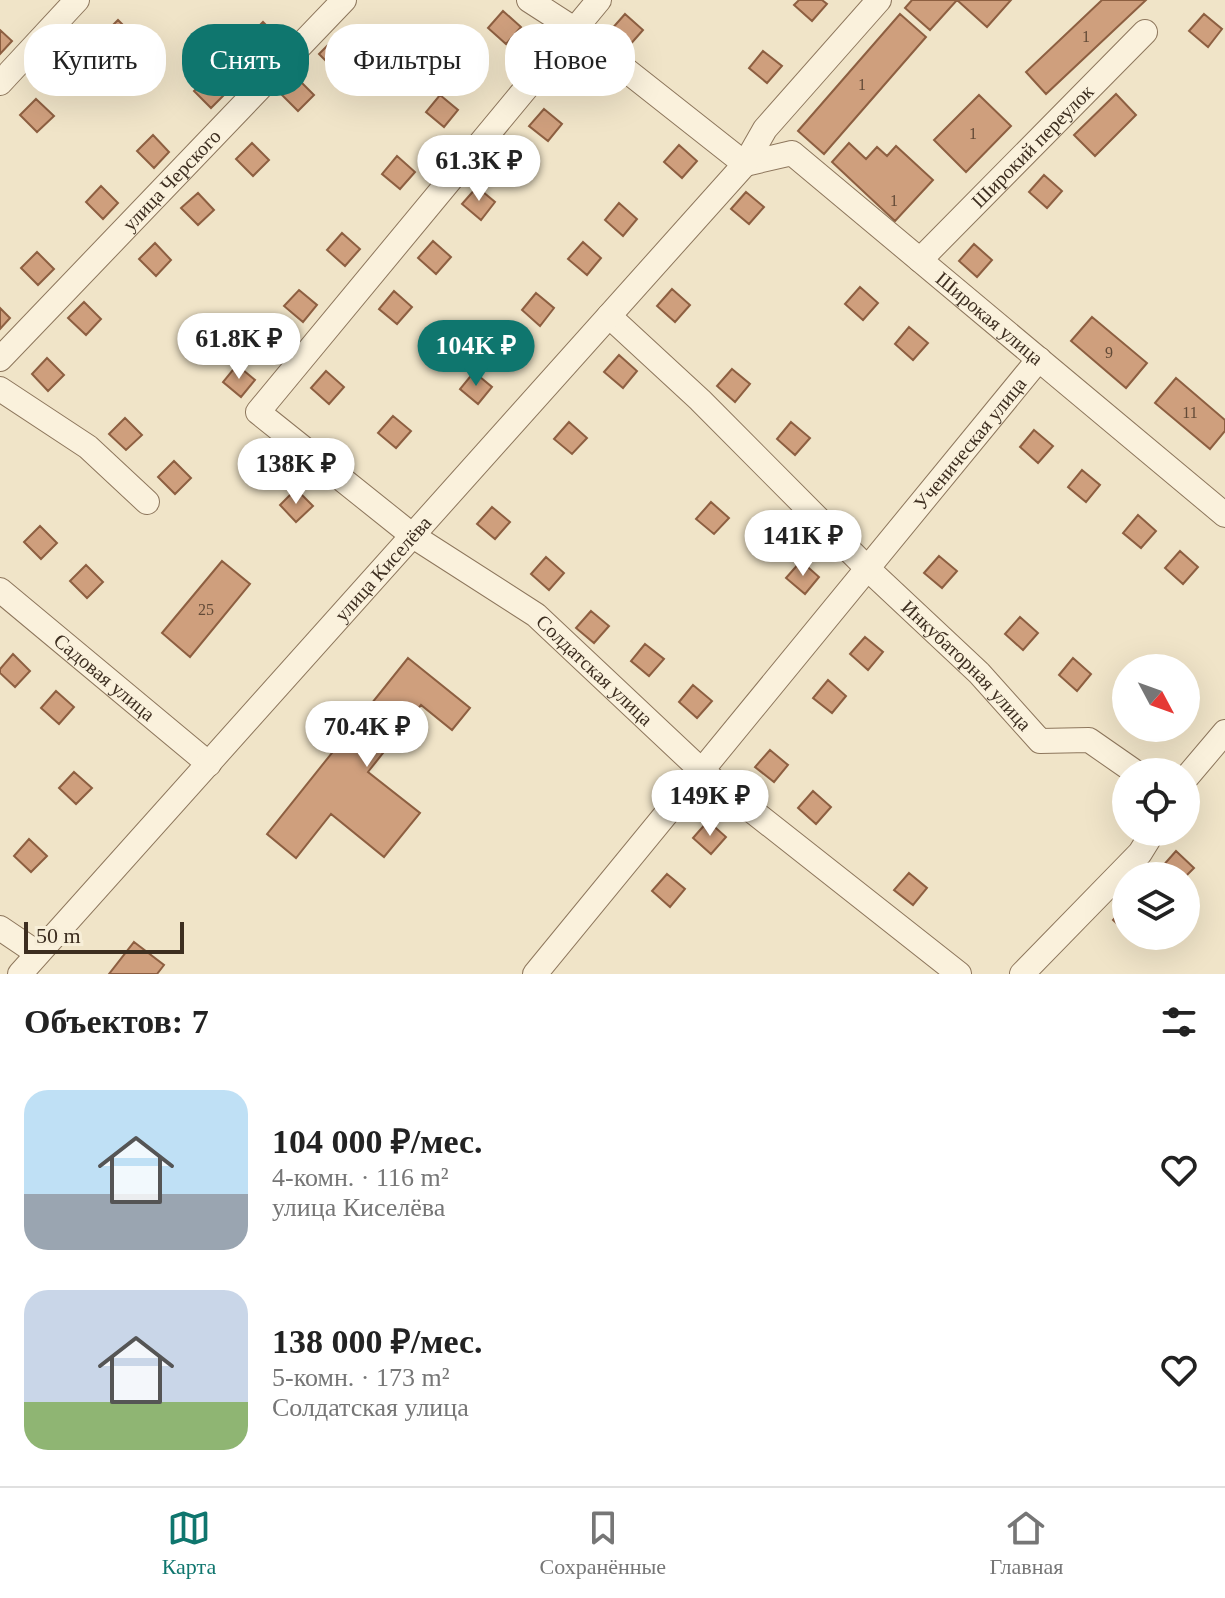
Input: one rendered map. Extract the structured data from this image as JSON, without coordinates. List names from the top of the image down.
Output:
{
  "streets": {
    "street": [
      "Широкий переулок",
      "улица Черского",
      "Широкая улица",
      "Ученическая улица",
      "улица Киселёва",
      "Инкубаторная улица",
      "Солдатская улица",
      "Садовая улица"
    ]
  },
  "crossings": [
    ["Широкий переулок", "Широкая улица"],
    ["Широкая улица", "Ученическая улица"],
    ["Широкая улица", "улица Киселёва"],
    ["Ученическая улица", "Инкубаторная улица"],
    ["Ученическая улица", "Солдатская улица"],
    ["улица Киселёва", "Инкубаторная улица"],
    ["улица Киселёва", "Солдатская улица"],
    ["улица Киселёва", "Садовая улица"]
  ],
  "house_numbers": [
    "1",
    "1",
    "1",
    "1",
    "9",
    "11",
    "25"
  ],
  "scale_bar": "50 m",
  "north": "bottom right",
  "page": {
    "chip": [
      "Купить",
      "Снять",
      "Фильтры",
      "Новое"
    ],
    "price": [
      "61.3K ₽",
      "61.8K ₽",
      "104K ₽",
      "138K ₽",
      "141K ₽",
      "70.4K ₽",
      "149K ₽"
    ],
    "scale": "50 m",
    "heading": "Объектов: 7",
    "list": [
      {
        "name": "104 000 ₽/мес.",
        "note": "4-комн. · 116 m² · улица Киселёва"
      },
      {
        "name": "138 000 ₽/мес.",
        "note": "5-комн. · 173 m² · Солдатская улица"
      }
    ],
    "tabs": ["Карта", "Сохранённые", "Главная"]
  }
}
